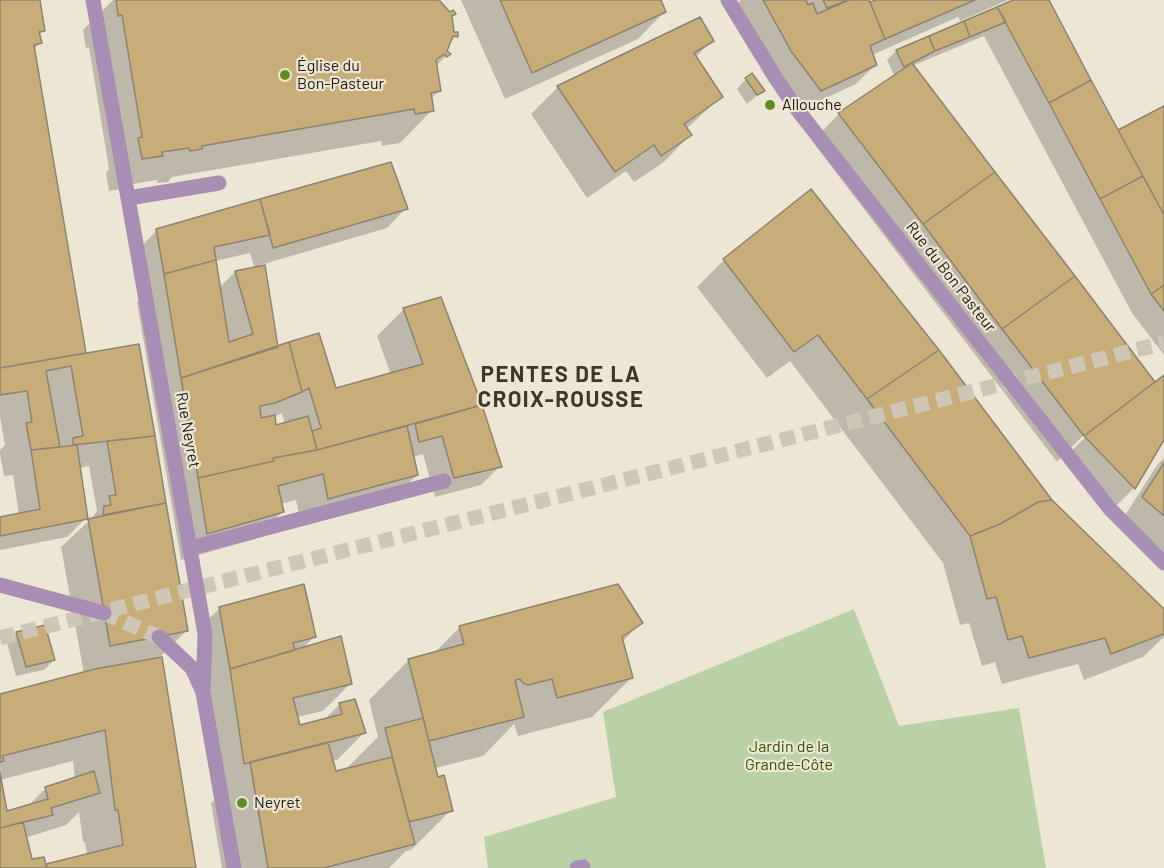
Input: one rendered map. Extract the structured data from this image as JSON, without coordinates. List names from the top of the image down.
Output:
{
  "streets": {
    "street": ["Rue du Bon Pasteur", "Rue Neyret"]
  },
  "districts": ["PENTES DE LA CROIX-ROUSSE"],
  "parks": ["Jardin de la Grande-Côte"],
  "places": ["Église du Bon-Pasteur", "Allouche", "Neyret"]
}
